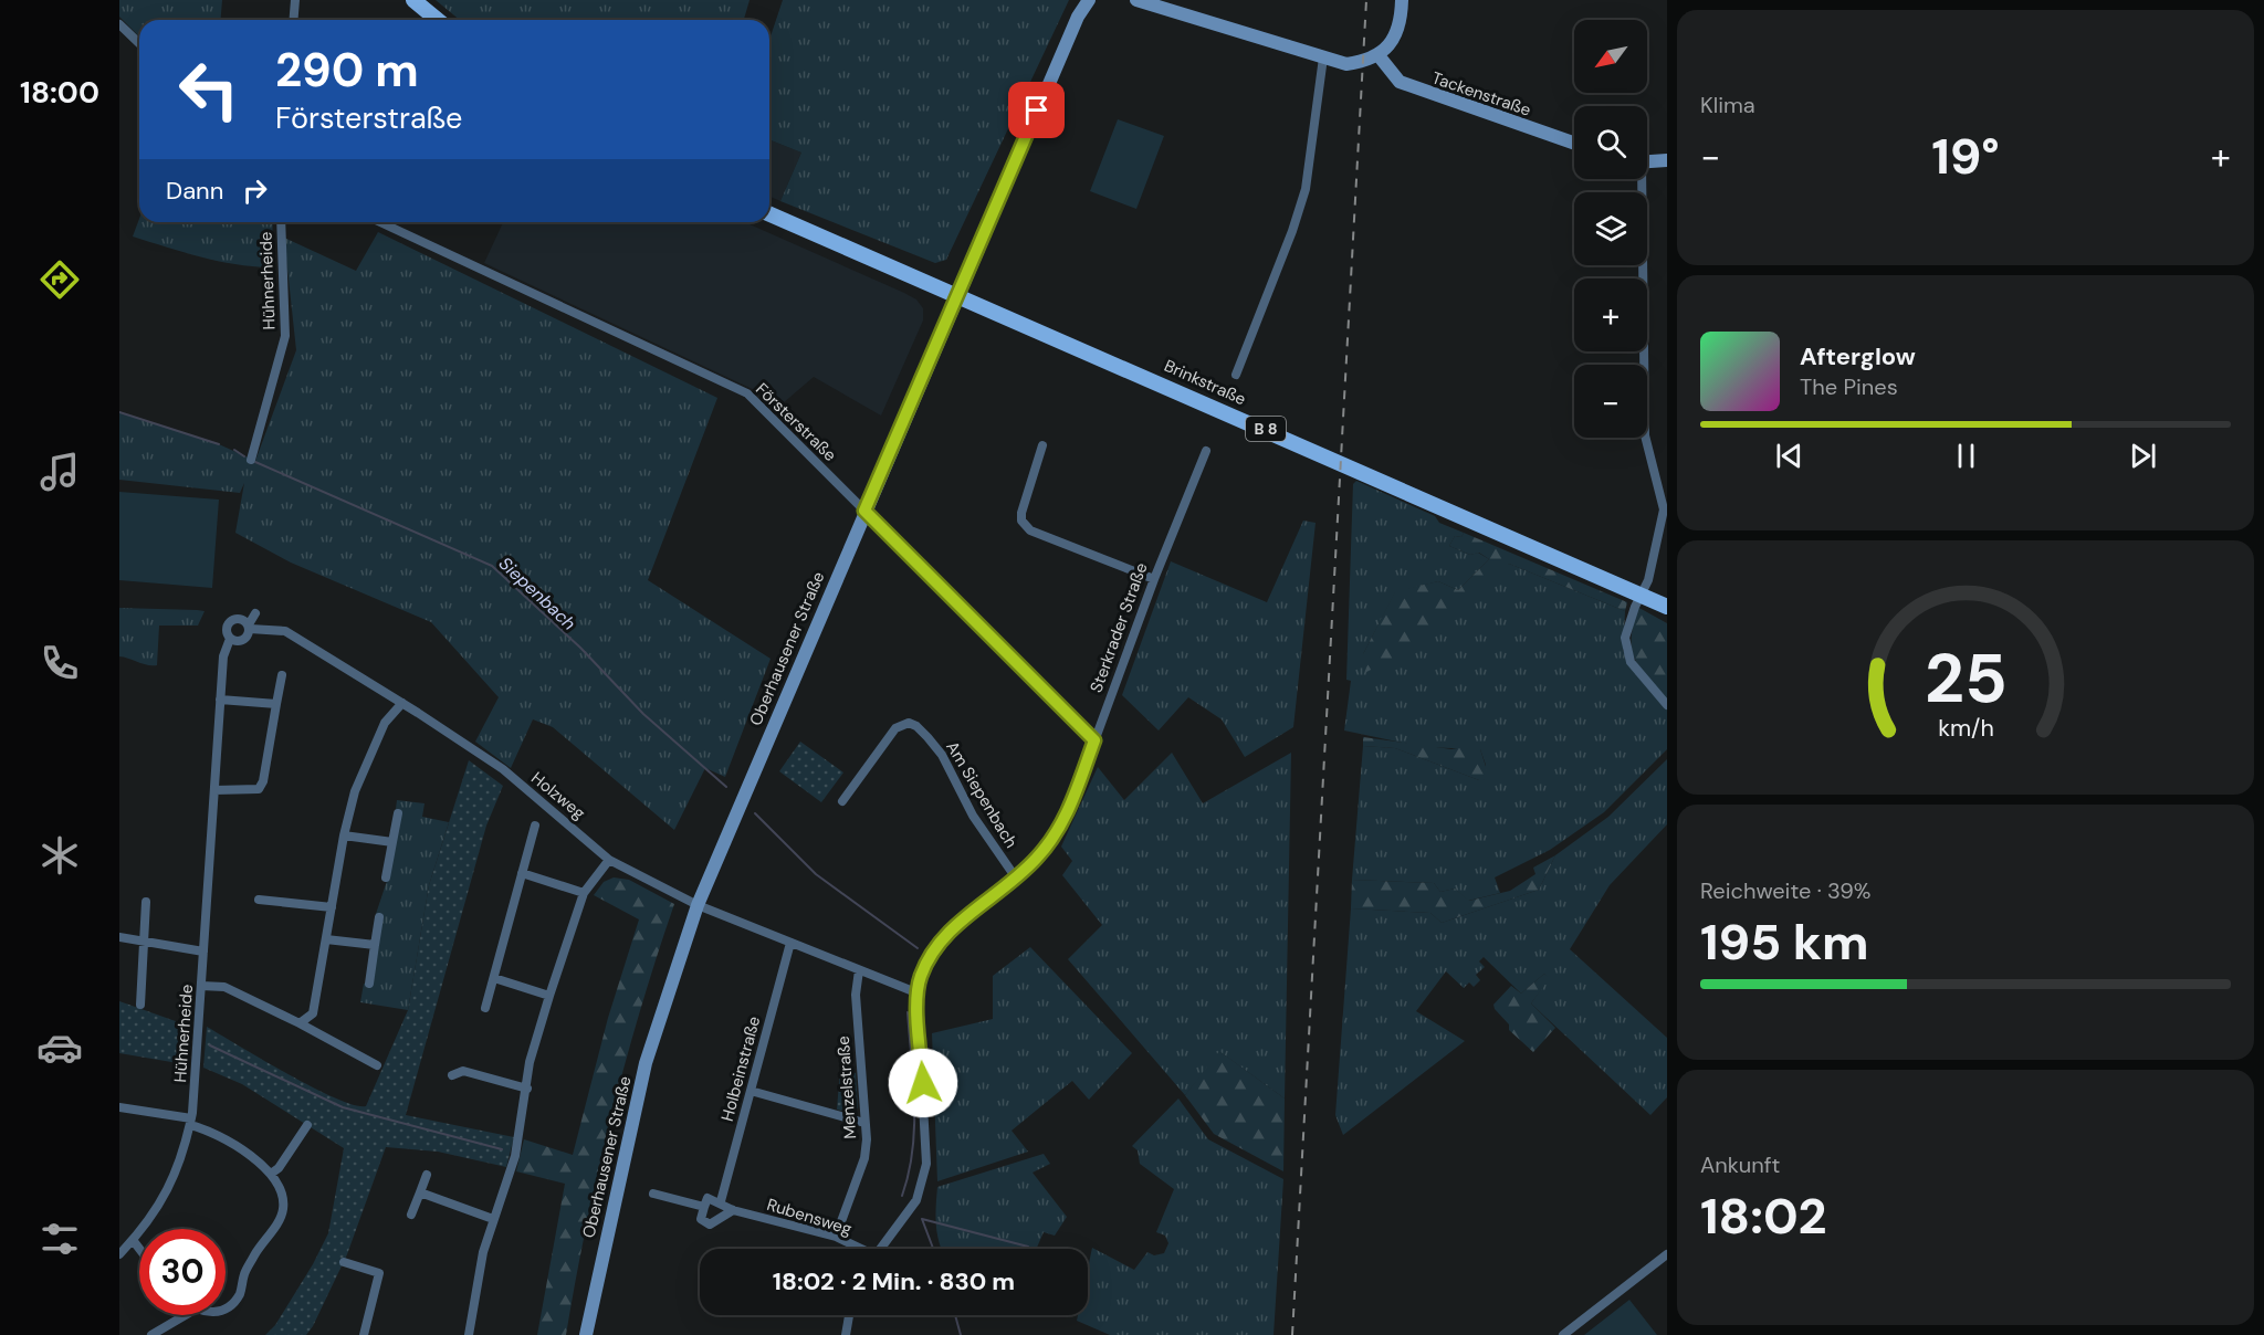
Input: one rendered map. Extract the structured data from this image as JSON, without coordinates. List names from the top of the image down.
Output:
{
  "streets": {
    "main road": [
      "Tackenstraße",
      "Brinkstraße",
      "B 8",
      "Oberhausener Straße"
    ],
    "street": [
      "Hühnerheide",
      "Försterstraße",
      "Sterkrader Straße",
      "Am Siepenbach",
      "Holzweg",
      "Holbeinstraße",
      "Menzelstraße",
      "Rubensweg"
    ]
  },
  "crossings": [
    ["Hühnerheide", "Holzweg"],
    ["Brinkstraße", "Oberhausener Straße"],
    ["Försterstraße", "Sterkrader Straße"],
    ["Försterstraße", "Oberhausener Straße"],
    ["Sterkrader Straße", "Am Siepenbach"],
    ["Sterkrader Straße", "Holzweg"],
    ["Oberhausener Straße", "Holzweg"],
    ["Holzweg", "Holbeinstraße"],
    ["Holzweg", "Menzelstraße"],
    ["Holbeinstraße", "Rubensweg"],
    ["Menzelstraße", "Rubensweg"]
  ],
  "water": ["Siepenbach"],
  "north": "bottom left",
  "page": {
    "tabs": "18:00",
    "tile": [
      "Klima",
      ["Reichweite · 39%", "195 km"],
      ["Ankunft", "18:02"]
    ],
    "map_buttons": ["+", "−"],
    "turn": ["290 m", "Försterstraße"],
    "heat": ["−", "19°", "+"],
    "then": "Dann",
    "song": ["Afterglow", "The Pines"],
    "limit": "30",
    "trip": "18:02 · 2 Min. · 830 m",
    "gauge": ["25", "km/h"]
  }
}
